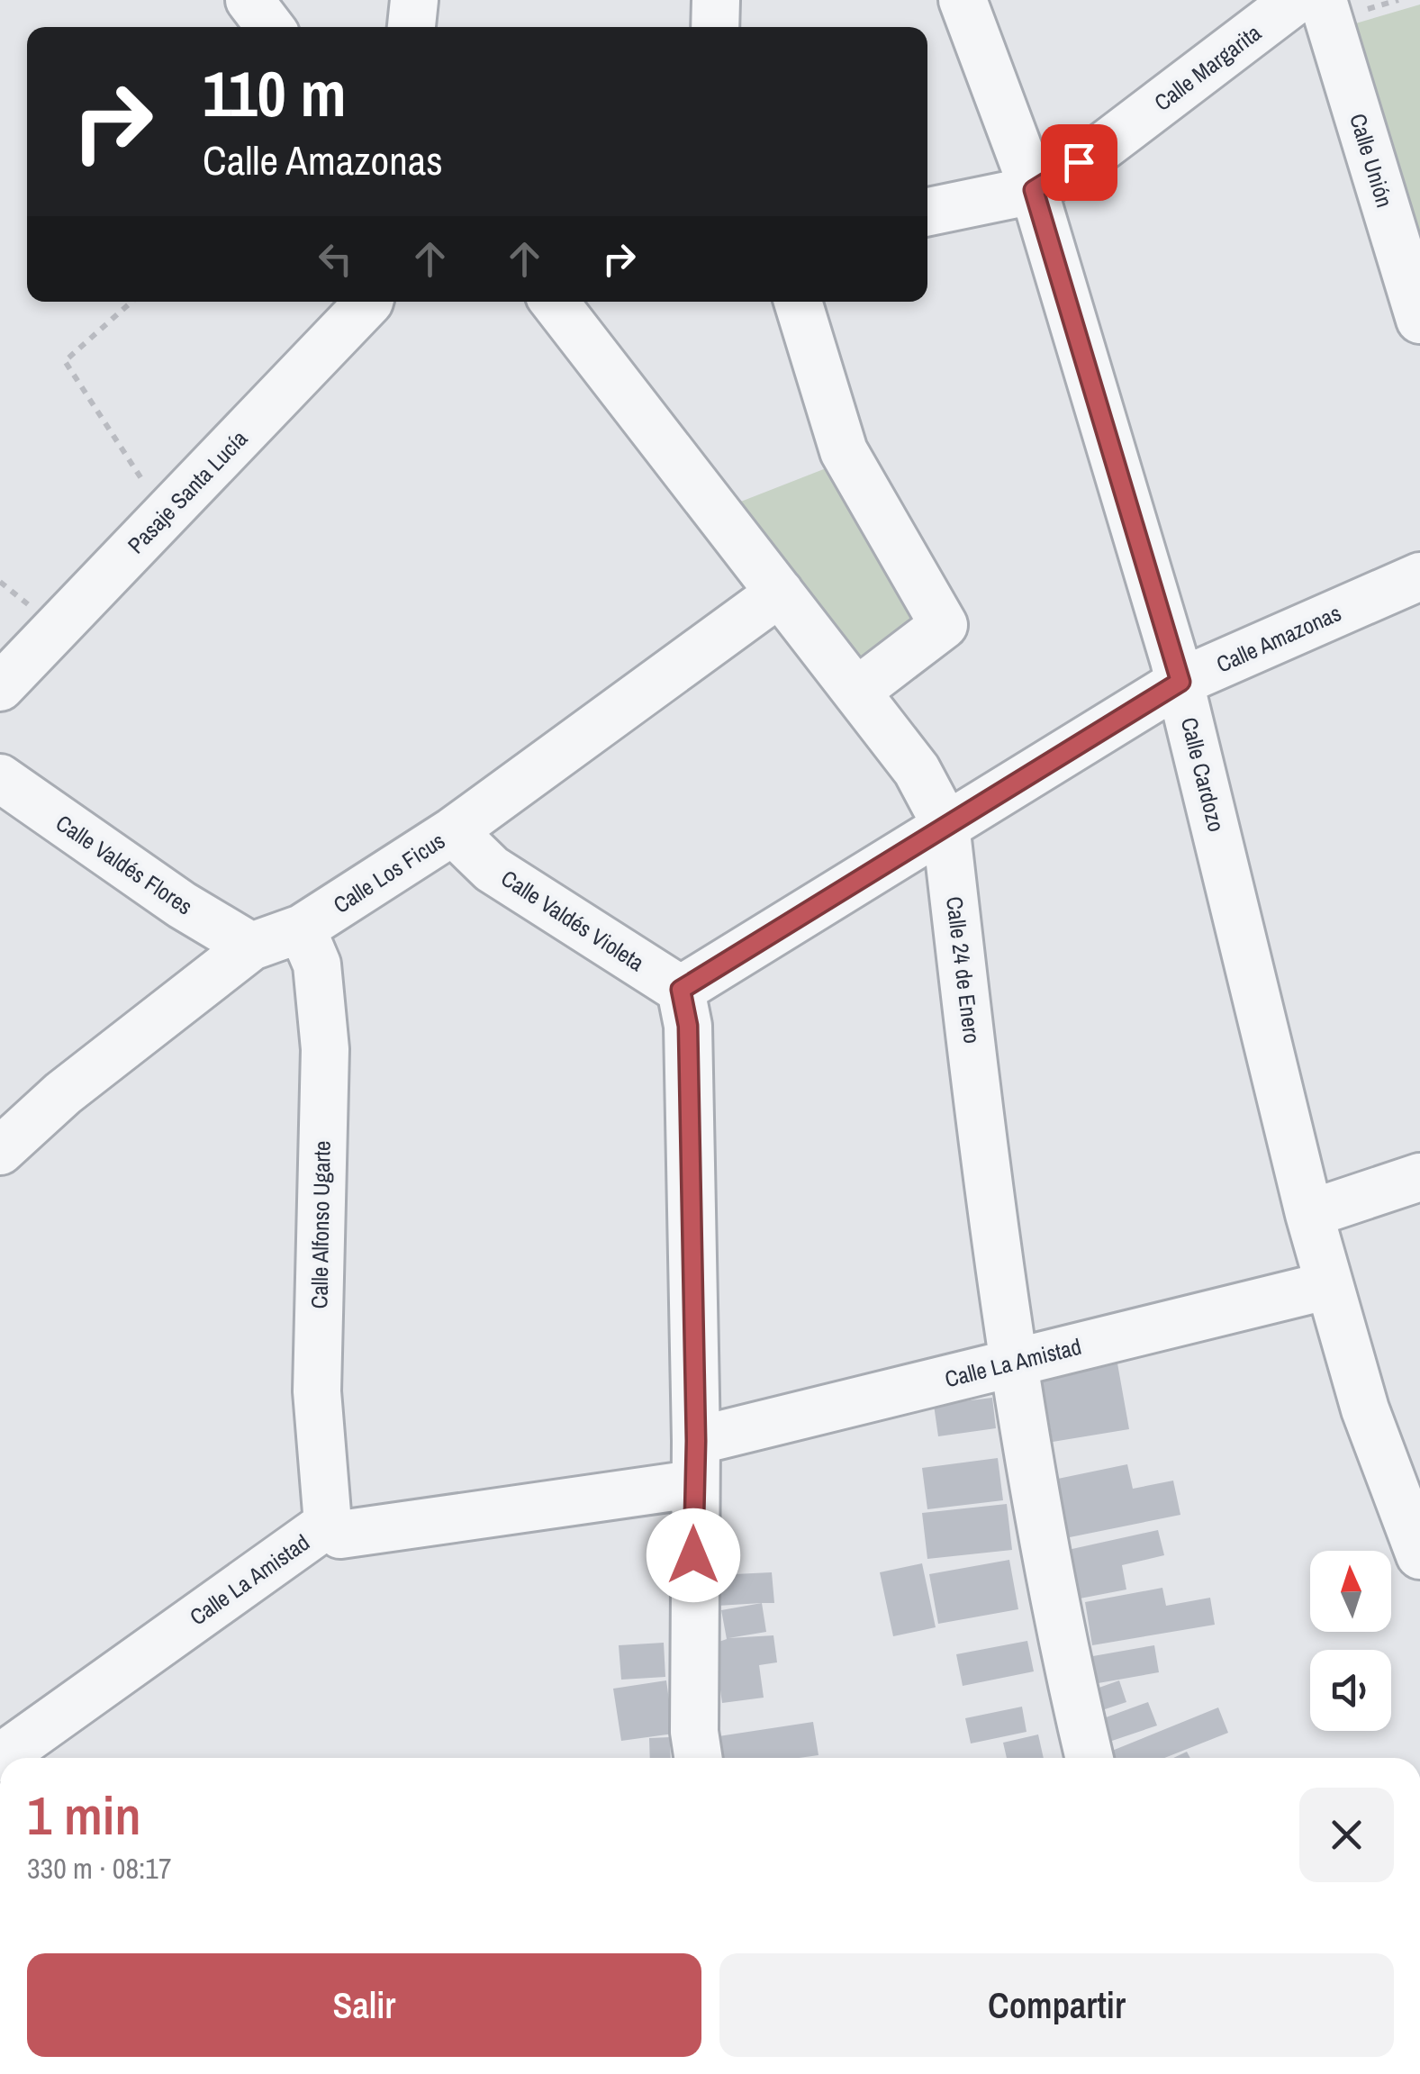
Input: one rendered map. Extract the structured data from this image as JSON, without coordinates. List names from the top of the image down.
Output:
{
  "streets": {
    "street": [
      "Calle Margarita",
      "Calle Unión",
      "Pasaje Santa Lucía",
      "Calle Amazonas",
      "Calle Cardozo",
      "Calle Valdés Flores",
      "Calle Los Ficus",
      "Calle Valdés Violeta",
      "Calle 24 de Enero",
      "Calle Alfonso Ugarte",
      "Calle La Amistad"
    ]
  },
  "crossings": [
    ["Calle Margarita", "Calle Cardozo"],
    ["Calle Amazonas", "Calle Cardozo"],
    ["Calle Amazonas", "Calle Valdés Violeta"],
    ["Calle Amazonas", "Calle 24 de Enero"],
    ["Calle Cardozo", "Calle La Amistad"],
    ["Calle Valdés Flores", "Calle Los Ficus"],
    ["Calle Los Ficus", "Calle Valdés Violeta"],
    ["Calle Los Ficus", "Calle 24 de Enero"],
    ["Calle Los Ficus", "Calle Alfonso Ugarte"],
    ["Calle 24 de Enero", "Calle La Amistad"],
    ["Calle Alfonso Ugarte", "Calle La Amistad"]
  ],
  "north": "top",
  "page": {
    "turn": ["110 m", "Calle Amazonas"],
    "heading": ["1 min", "330 m · 08:17"],
    "buttons": ["Salir", "Compartir"]
  }
}
